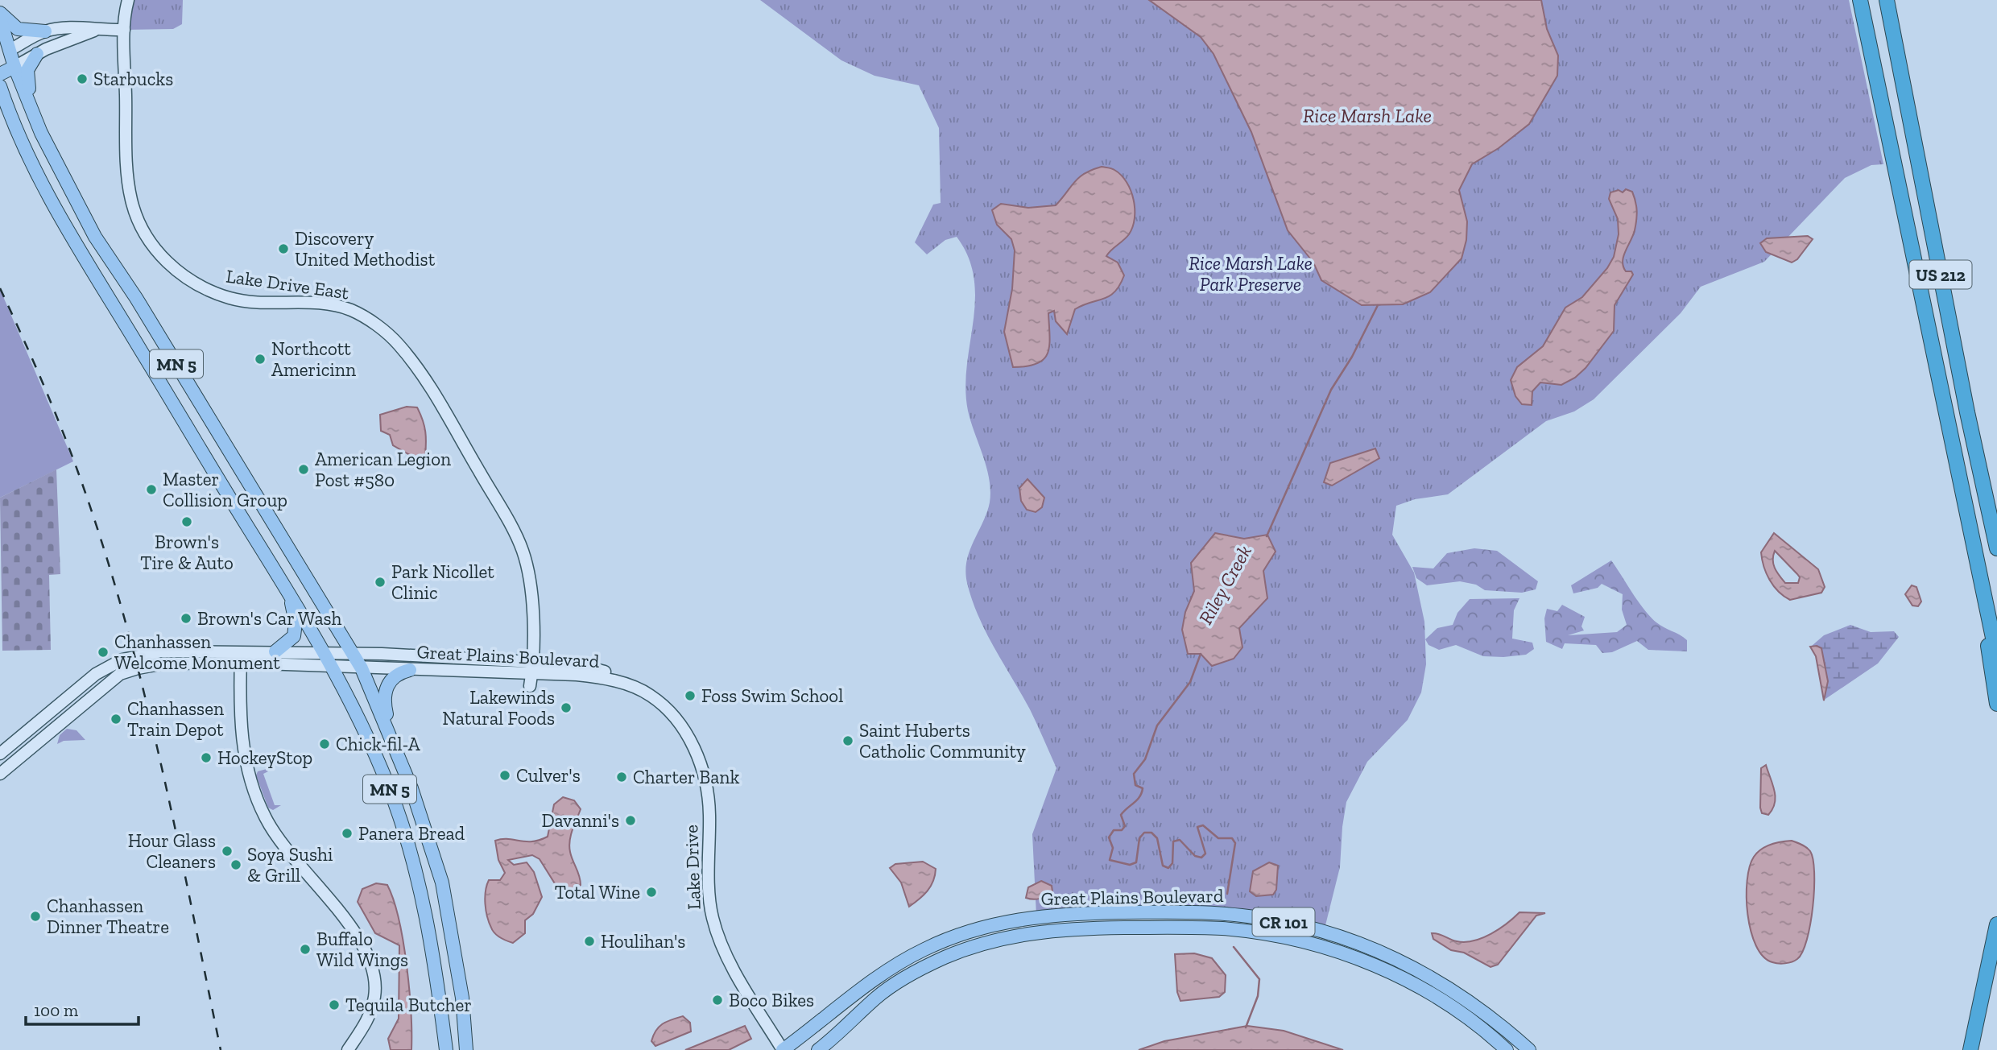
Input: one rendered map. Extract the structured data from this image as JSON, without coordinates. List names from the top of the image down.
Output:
{
  "streets": {
    "highway": ["US 212"],
    "main road": ["MN 5", "Great Plains Boulevard", "CR 101"],
    "street": ["Lake Drive East", "Lake Drive"]
  },
  "crossings": [
    ["Lake Drive East", "Great Plains Boulevard"],
    ["MN 5", "Great Plains Boulevard"],
    ["Great Plains Boulevard", "Lake Drive"]
  ],
  "water": ["Rice Marsh Lake", "Riley Creek"],
  "parks": ["Rice Marsh Lake Park Preserve"],
  "places": [
    "Starbucks",
    "Discovery United Methodist",
    "Northcott Americinn",
    "American Legion Post #580",
    "Master Collision Group",
    "Brown's Tire & Auto",
    "Park Nicollet Clinic",
    "Brown's Car Wash",
    "Chanhassen Welcome Monument",
    "Foss Swim School",
    "Lakewinds Natural Foods",
    "Chanhassen Train Depot",
    "Saint Huberts Catholic Community",
    "Chick-fil-A",
    "HockeyStop",
    "Culver's",
    "Charter Bank",
    "Davanni's",
    "Panera Bread",
    "Hour Glass Cleaners",
    "Soya Sushi & Grill",
    "Total Wine",
    "Chanhassen Dinner Theatre",
    "Houlihan's",
    "Buffalo Wild Wings",
    "Boco Bikes",
    "Tequila Butcher"
  ],
  "scale_bar": "100 m"
}
